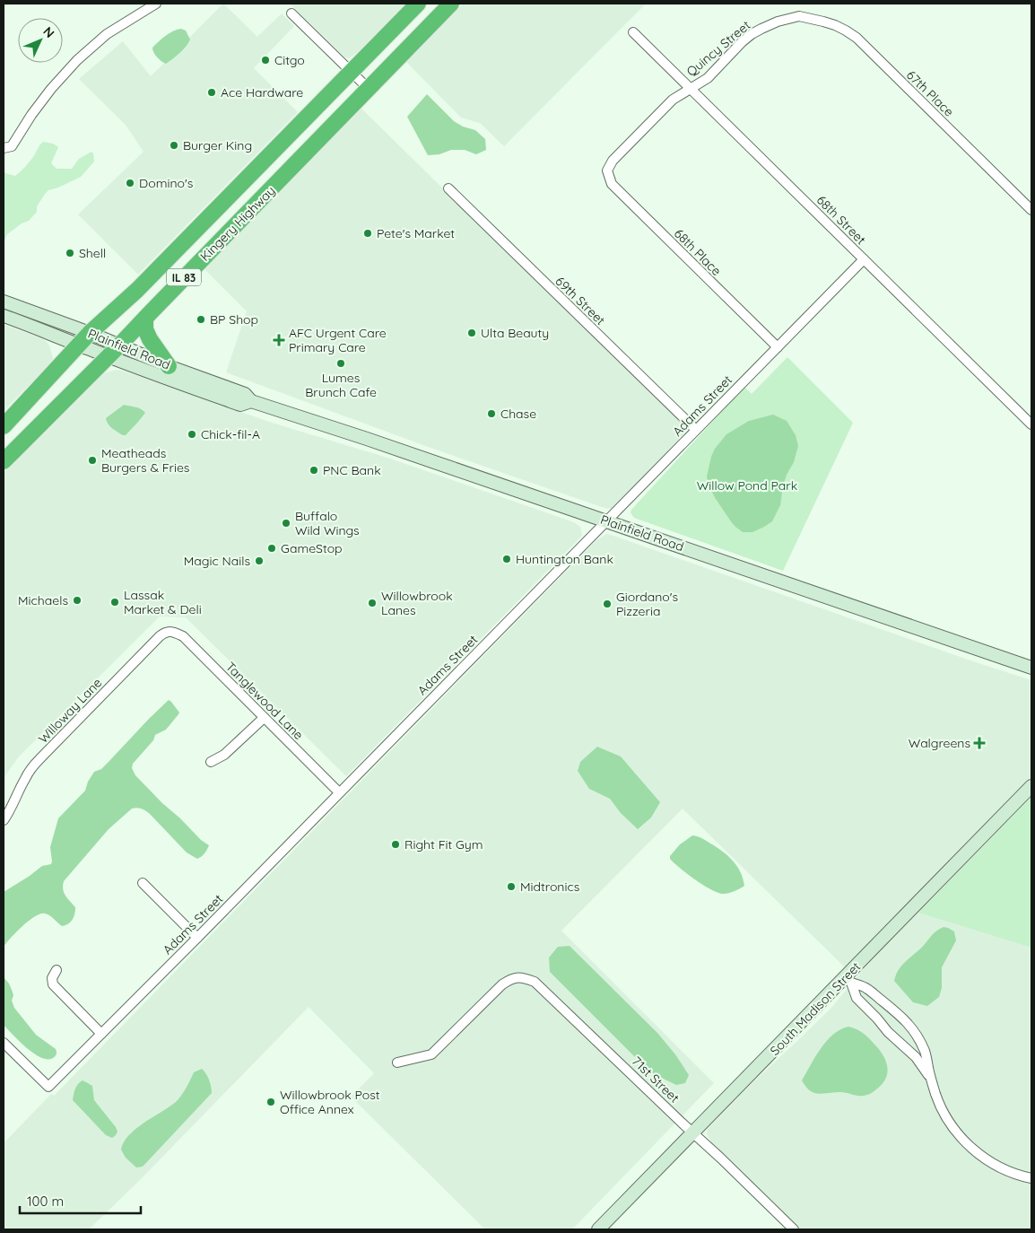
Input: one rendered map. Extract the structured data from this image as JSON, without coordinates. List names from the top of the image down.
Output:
{
  "streets": {
    "highway": ["Kingery Highway", "IL 83"],
    "main road": ["Plainfield Road", "South Madison Street"],
    "street": [
      "Quincy Street",
      "67th Place",
      "68th Street",
      "68th Place",
      "69th Street",
      "Adams Street",
      "Tanglewood Lane",
      "Willoway Lane",
      "71st Street"
    ]
  },
  "crossings": [
    ["Quincy Street", "67th Place"],
    ["Quincy Street", "68th Street"],
    ["Quincy Street", "68th Place"],
    ["68th Street", "Adams Street"],
    ["Kingery Highway", "Plainfield Road"],
    ["68th Place", "Adams Street"],
    ["69th Street", "Adams Street"],
    ["Plainfield Road", "Adams Street"],
    ["Adams Street", "Tanglewood Lane"],
    ["Tanglewood Lane", "Willoway Lane"],
    ["South Madison Street", "71st Street"]
  ],
  "parks": ["Willow Pond Park"],
  "places": {
    "other": [
      "Citgo",
      "Ace Hardware",
      "Burger King",
      "Domino's",
      "Pete's Market",
      "Shell",
      "BP Shop",
      "Ulta Beauty",
      "Lumes Brunch Cafe",
      "Chase",
      "Chick-fil-A",
      "Meatheads Burgers & Fries",
      "PNC Bank",
      "Buffalo Wild Wings",
      "GameStop",
      "Huntington Bank",
      "Magic Nails",
      "Michaels",
      "Lassak Market & Deli",
      "Willowbrook Lanes",
      "Giordano's Pizzeria",
      "Right Fit Gym",
      "Midtronics",
      "Willowbrook Post Office Annex"
    ],
    "health": ["AFC Urgent Care Primary Care", "Walgreens"]
  },
  "scale_bar": "100 m",
  "north": "top right"
}
